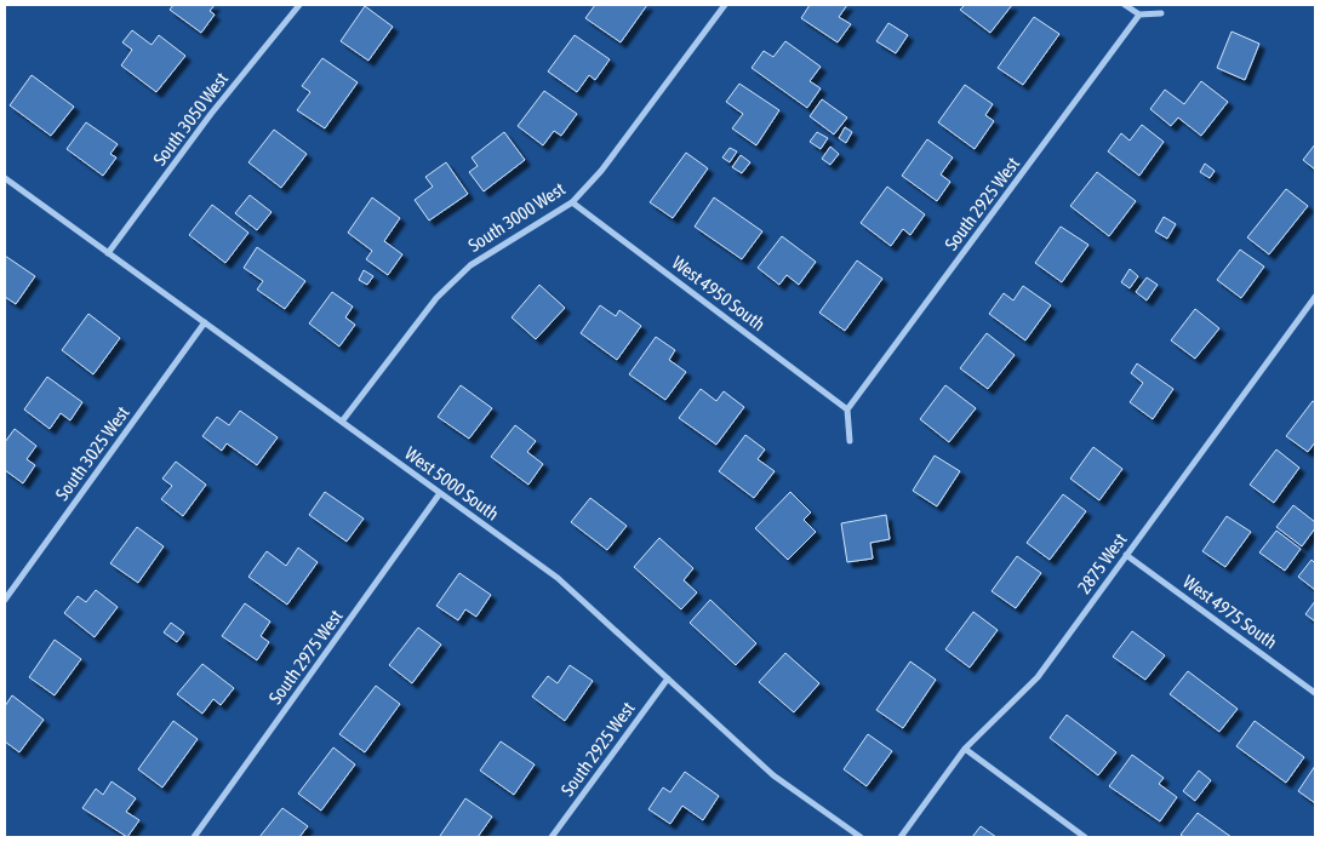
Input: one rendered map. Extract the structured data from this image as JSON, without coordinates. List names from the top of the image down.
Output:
{
  "streets": {
    "street": [
      "South 3050 West",
      "South 2925 West",
      "South 3000 West",
      "West 4950 South",
      "South 3025 West",
      "West 5000 South",
      "2875 West",
      "West 4975 South",
      "South 2975 West"
    ]
  },
  "crossings": [
    ["South 3050 West", "West 5000 South"],
    ["South 2925 West", "West 4950 South"],
    ["South 2925 West", "West 5000 South"],
    ["South 3000 West", "West 4950 South"],
    ["South 3000 West", "West 5000 South"],
    ["South 3025 West", "West 5000 South"],
    ["West 5000 South", "South 2975 West"],
    ["2875 West", "West 4975 South"]
  ]
}
